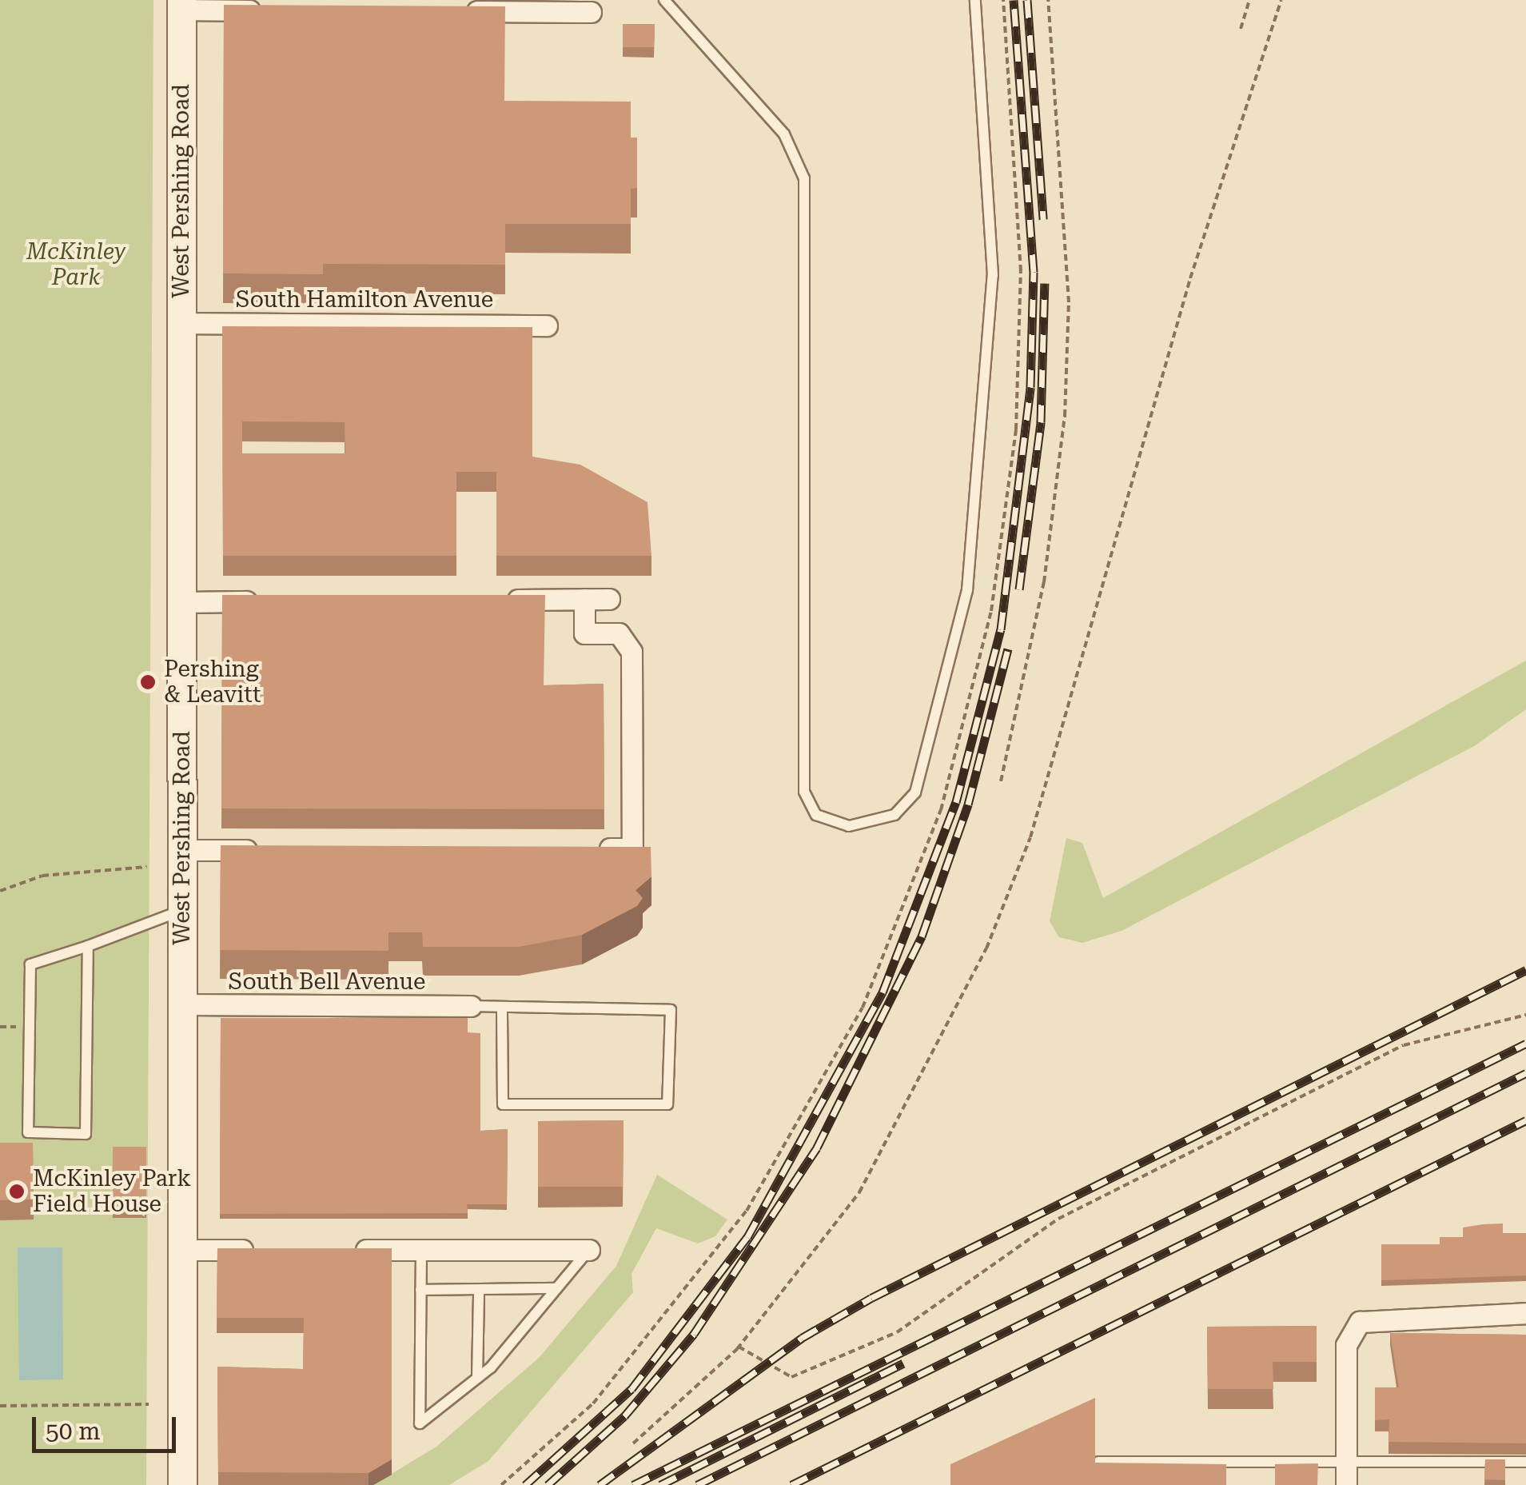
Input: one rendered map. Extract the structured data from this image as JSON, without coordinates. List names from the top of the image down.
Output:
{
  "streets": {
    "main road": ["West Pershing Road"],
    "street": ["South Hamilton Avenue", "South Bell Avenue"]
  },
  "crossings": [
    ["West Pershing Road", "South Hamilton Avenue"],
    ["West Pershing Road", "South Bell Avenue"]
  ],
  "parks": ["McKinley Park"],
  "places": ["Pershing & Leavitt", "McKinley Park Field House"],
  "scale_bar": "50 m"
}
